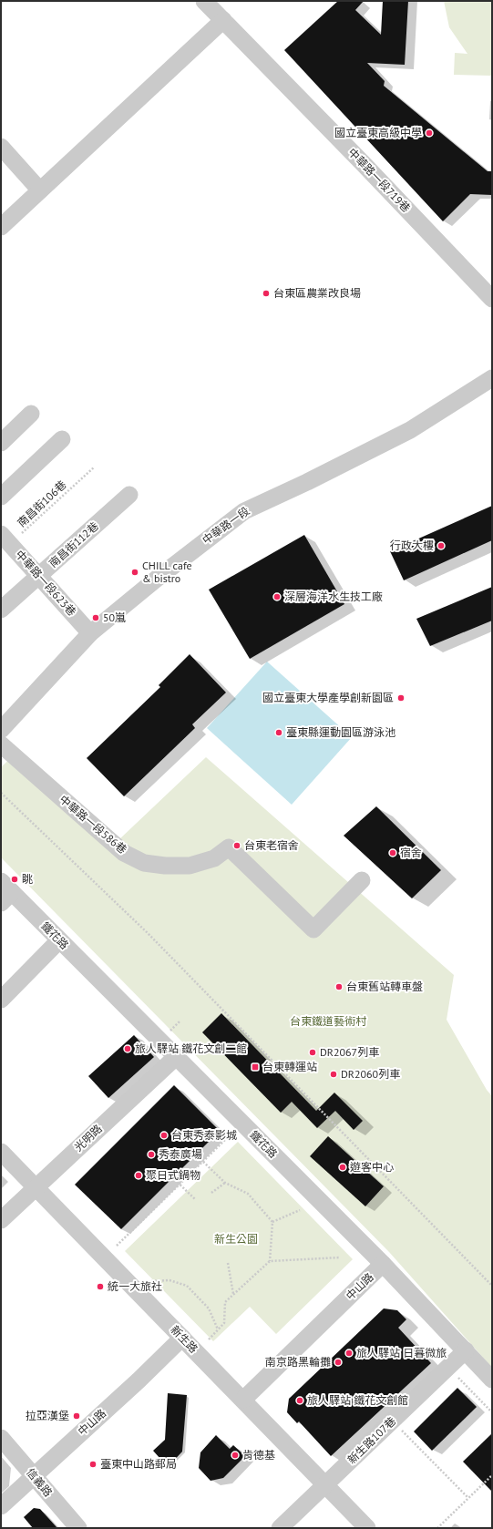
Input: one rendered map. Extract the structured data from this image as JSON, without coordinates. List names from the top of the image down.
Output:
{
  "streets": {
    "street": [
      "中華路一段719巷",
      "中華路一段",
      "南昌街112巷",
      "中華路一段623巷",
      "中華路一段586巷",
      "鐵花路",
      "光明路",
      "中山路",
      "新生路",
      "新生路107巷",
      "信義路"
    ],
    "path": ["南昌街106巷"]
  },
  "crossings": [
    ["南昌街106巷", "中華路一段623巷"],
    ["中華路一段", "中華路一段623巷"],
    ["南昌街112巷", "中華路一段623巷"],
    ["鐵花路", "光明路"],
    ["鐵花路", "中山路"],
    ["鐵花路", "新生路107巷"],
    ["光明路", "新生路"],
    ["中山路", "新生路"],
    ["中山路", "信義路"],
    ["新生路", "新生路107巷"]
  ],
  "parks": ["台東鐵道藝術村", "新生公園"],
  "places": {
    "other": [
      "國立臺東高級中學",
      "台東區農業改良場",
      "行政大樓",
      "CHILL cafe & bistro",
      "深層海洋水生技工廠",
      "50嵐",
      "國立臺東大學產學創新園區",
      "臺東縣運動園區游泳池",
      "台東老宿舍",
      "宿舍",
      "眺",
      "台東舊站轉車盤",
      "旅人驛站 鐵花文創二館",
      "DR2067列車",
      "DR2060列車",
      "台東秀泰影城",
      "秀泰廣場",
      "遊客中心",
      "聚日式鍋物",
      "統一大旅社",
      "旅人驛站 日暮微旅",
      "南京路黑輪攤",
      "旅人驛站 鐵花文創館",
      "拉亞漢堡",
      "肯德基",
      "臺東中山路郵局"
    ],
    "transit": ["台東轉運站"]
  }
}
